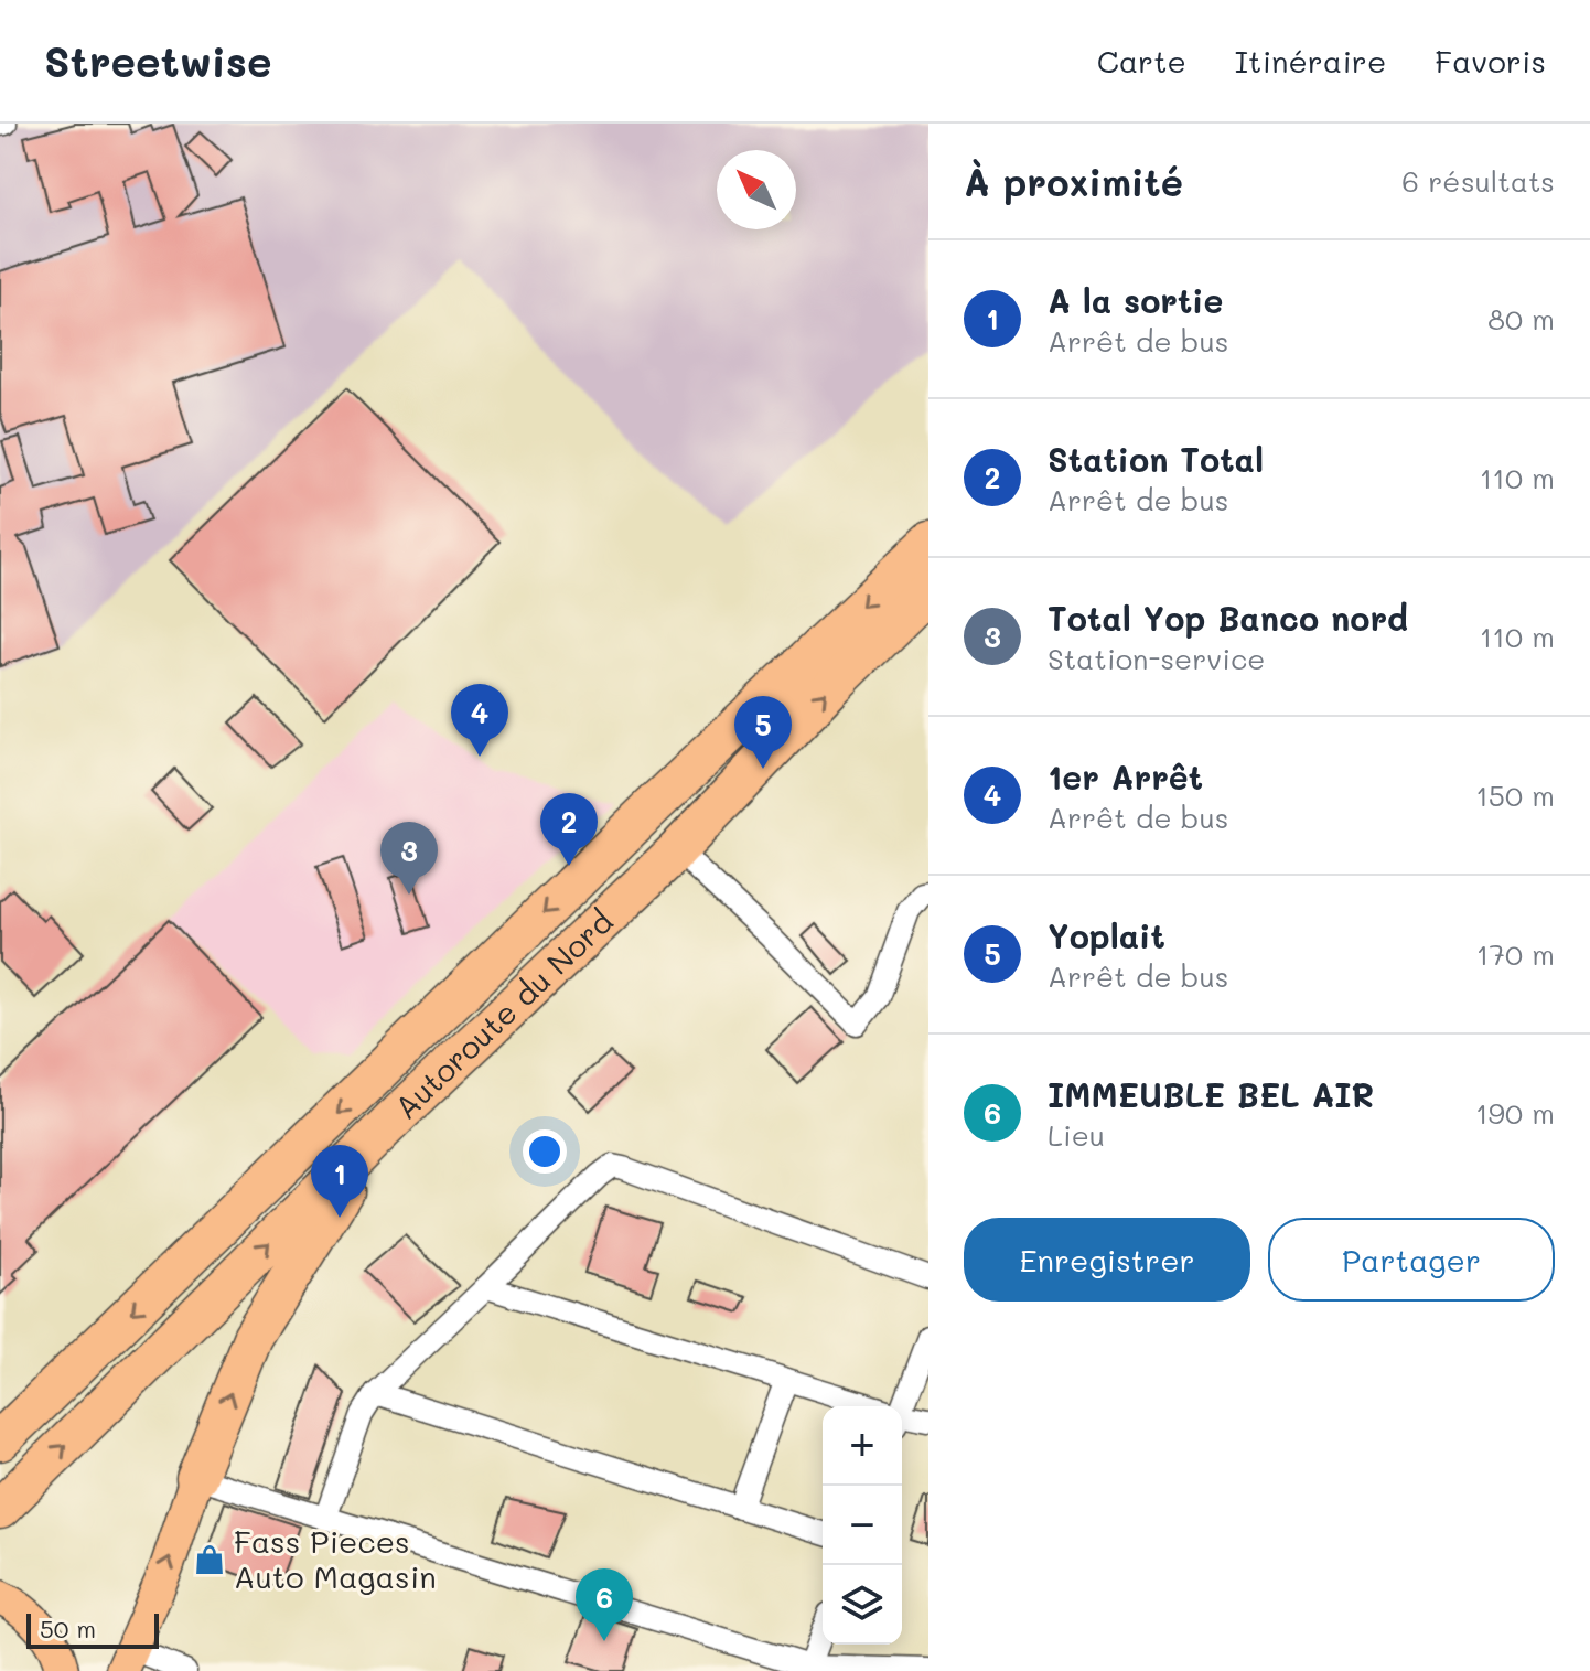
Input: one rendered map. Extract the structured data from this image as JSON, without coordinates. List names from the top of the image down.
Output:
{
  "streets": {
    "highway": ["Autoroute du Nord"]
  },
  "places": {
    "shop": ["Fass Pieces Auto Magasin"]
  },
  "scale_bar": "50 m",
  "north": "top left",
  "page": {
    "header": "Streetwise",
    "nav": ["Carte", "Itinéraire", "Favoris"],
    "heading": ["À proximité", "6 résultats"],
    "list": [
      {
        "mark": "1",
        "name": "A la sortie",
        "note": "Arrêt de bus",
        "value": "80 m"
      },
      {
        "mark": "2",
        "name": "Station Total",
        "note": "Arrêt de bus",
        "value": "110 m"
      },
      {
        "mark": "3",
        "name": "Total Yop Banco nord",
        "note": "Station-service",
        "value": "110 m"
      },
      {
        "mark": "4",
        "name": "1er Arrêt",
        "note": "Arrêt de bus",
        "value": "150 m"
      },
      {
        "mark": "5",
        "name": "Yoplait",
        "note": "Arrêt de bus",
        "value": "170 m"
      },
      {
        "mark": "6",
        "name": "IMMEUBLE BEL AIR",
        "note": "Lieu",
        "value": "190 m"
      }
    ],
    "pins": [
      "4",
      "5",
      "2",
      "3",
      "1",
      "6"
    ],
    "buttons": ["Enregistrer", "Partager"],
    "map_buttons": ["+", "−"],
    "scale": "50 m"
  }
}
